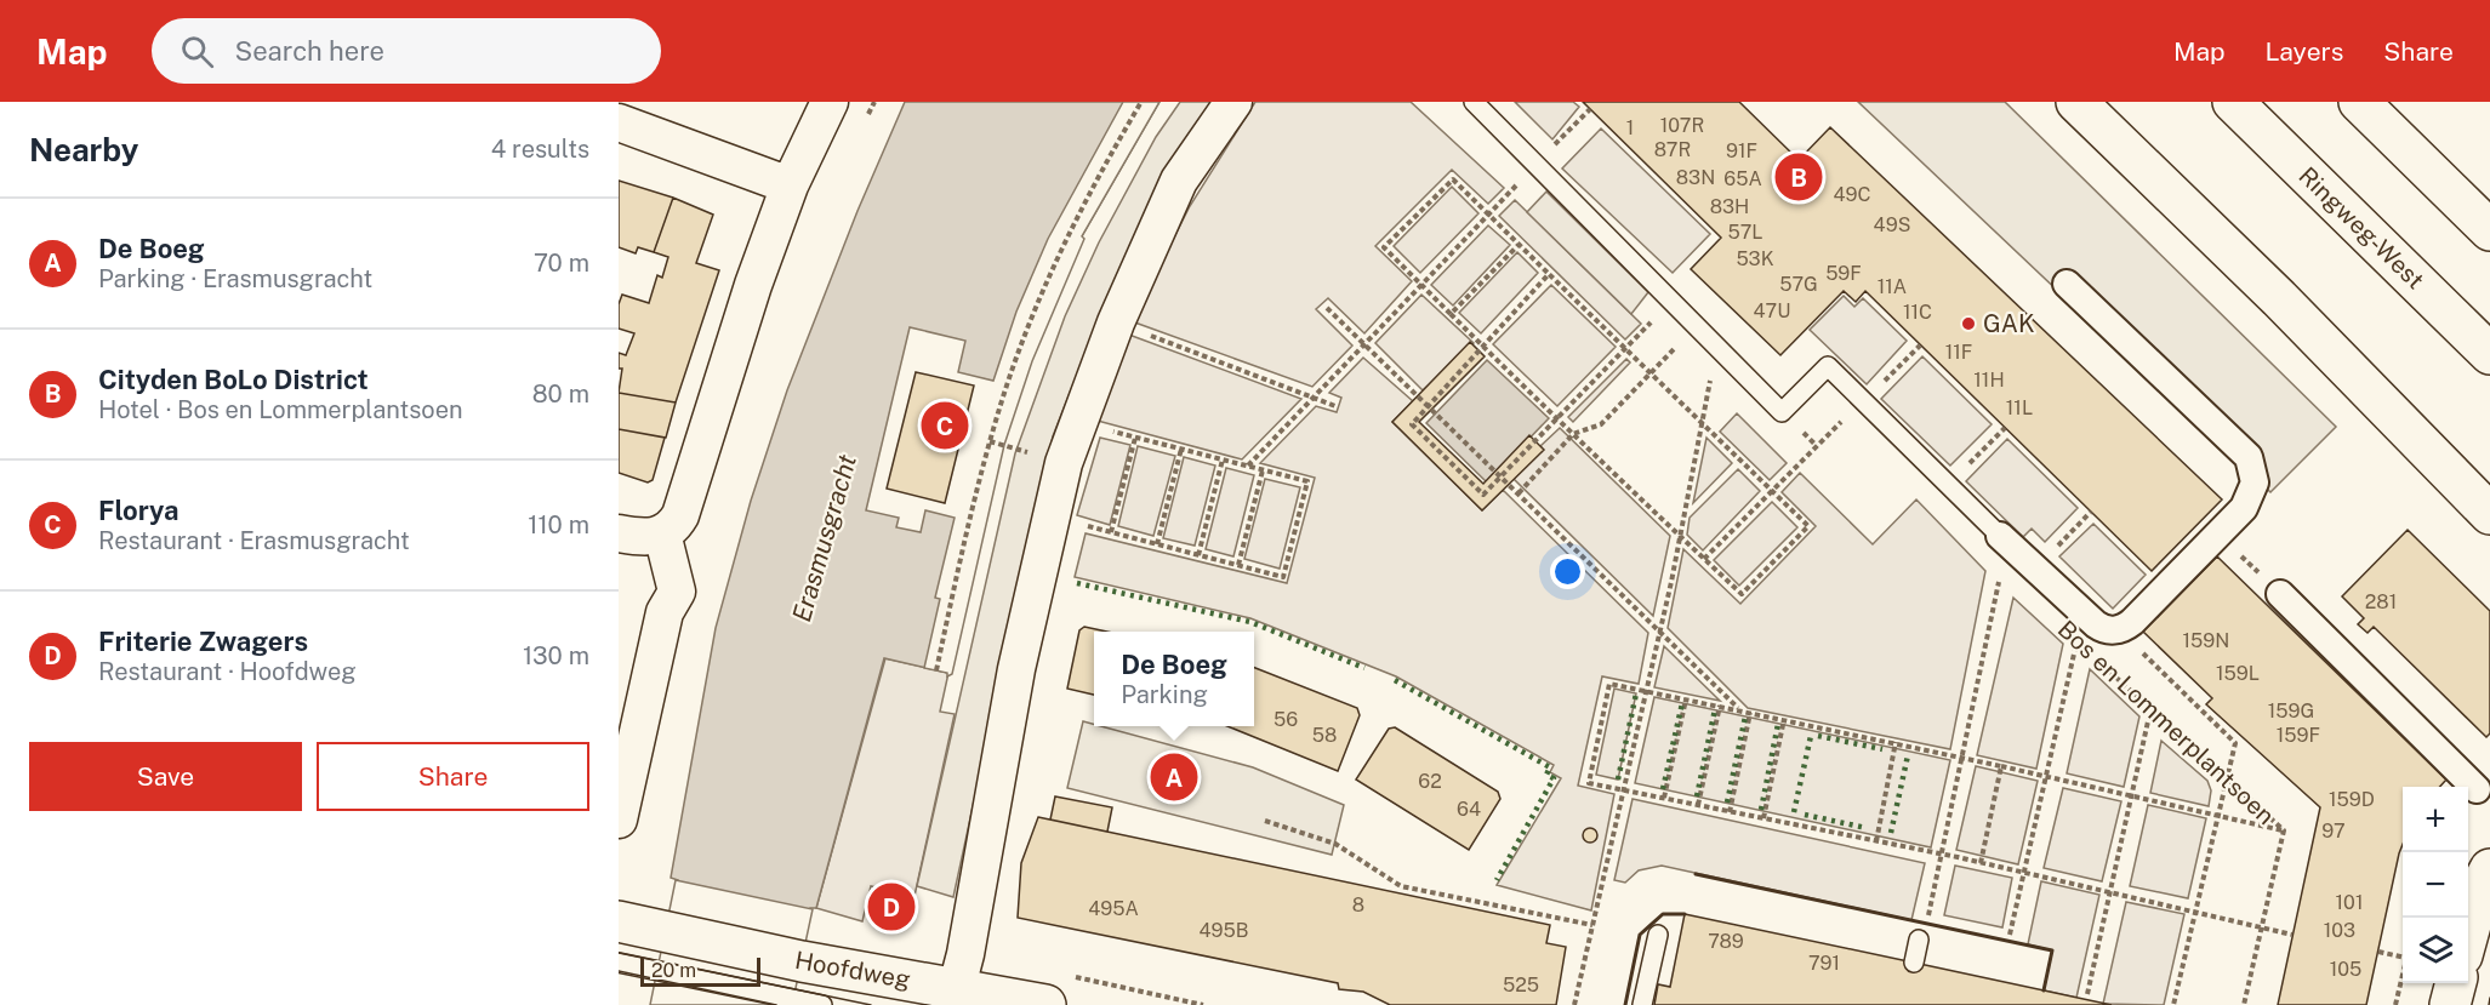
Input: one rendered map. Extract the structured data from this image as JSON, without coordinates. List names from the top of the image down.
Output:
{
  "streets": {
    "main road": ["Ringweg-West", "Hoofdweg"],
    "street": ["Bos en Lommerplantsoen"]
  },
  "water": ["Erasmusgracht"],
  "places": ["GAK"],
  "house_numbers": [
    "107R",
    "1",
    "87R",
    "91F",
    "83N",
    "65A",
    "49C",
    "83H",
    "49S",
    "57L",
    "53K",
    "59F",
    "57G",
    "11A",
    "47U",
    "11C",
    "11F",
    "11H",
    "11L",
    "281",
    "159N",
    "159L",
    "159G",
    "56",
    "58",
    "159F",
    "62",
    "159D",
    "64",
    "97",
    "101",
    "8",
    "495A",
    "495B",
    "103",
    "789",
    "791",
    "105",
    "525"
  ],
  "scale_bar": "20 m",
  "page": {
    "header": "Map",
    "search": "Search here",
    "nav": ["Map", "Layers", "Share"],
    "heading": ["Nearby", "4 results"],
    "pins": [
      "B",
      "C",
      "A",
      "D"
    ],
    "list": [
      {
        "mark": "A",
        "name": "De Boeg",
        "note": "Parking · Erasmusgracht",
        "value": "70 m"
      },
      {
        "mark": "B",
        "name": "Cityden BoLo District",
        "note": "Hotel · Bos en Lommerplantsoen",
        "value": "80 m"
      },
      {
        "mark": "C",
        "name": "Florya",
        "note": "Restaurant · Erasmusgracht",
        "value": "110 m"
      },
      {
        "mark": "D",
        "name": "Friterie Zwagers",
        "note": "Restaurant · Hoofdweg",
        "value": "130 m"
      }
    ],
    "popup": ["De Boeg", "Parking"],
    "buttons": ["Save", "Share"],
    "map_buttons": ["+", "−"],
    "scale": "20 m"
  }
}
